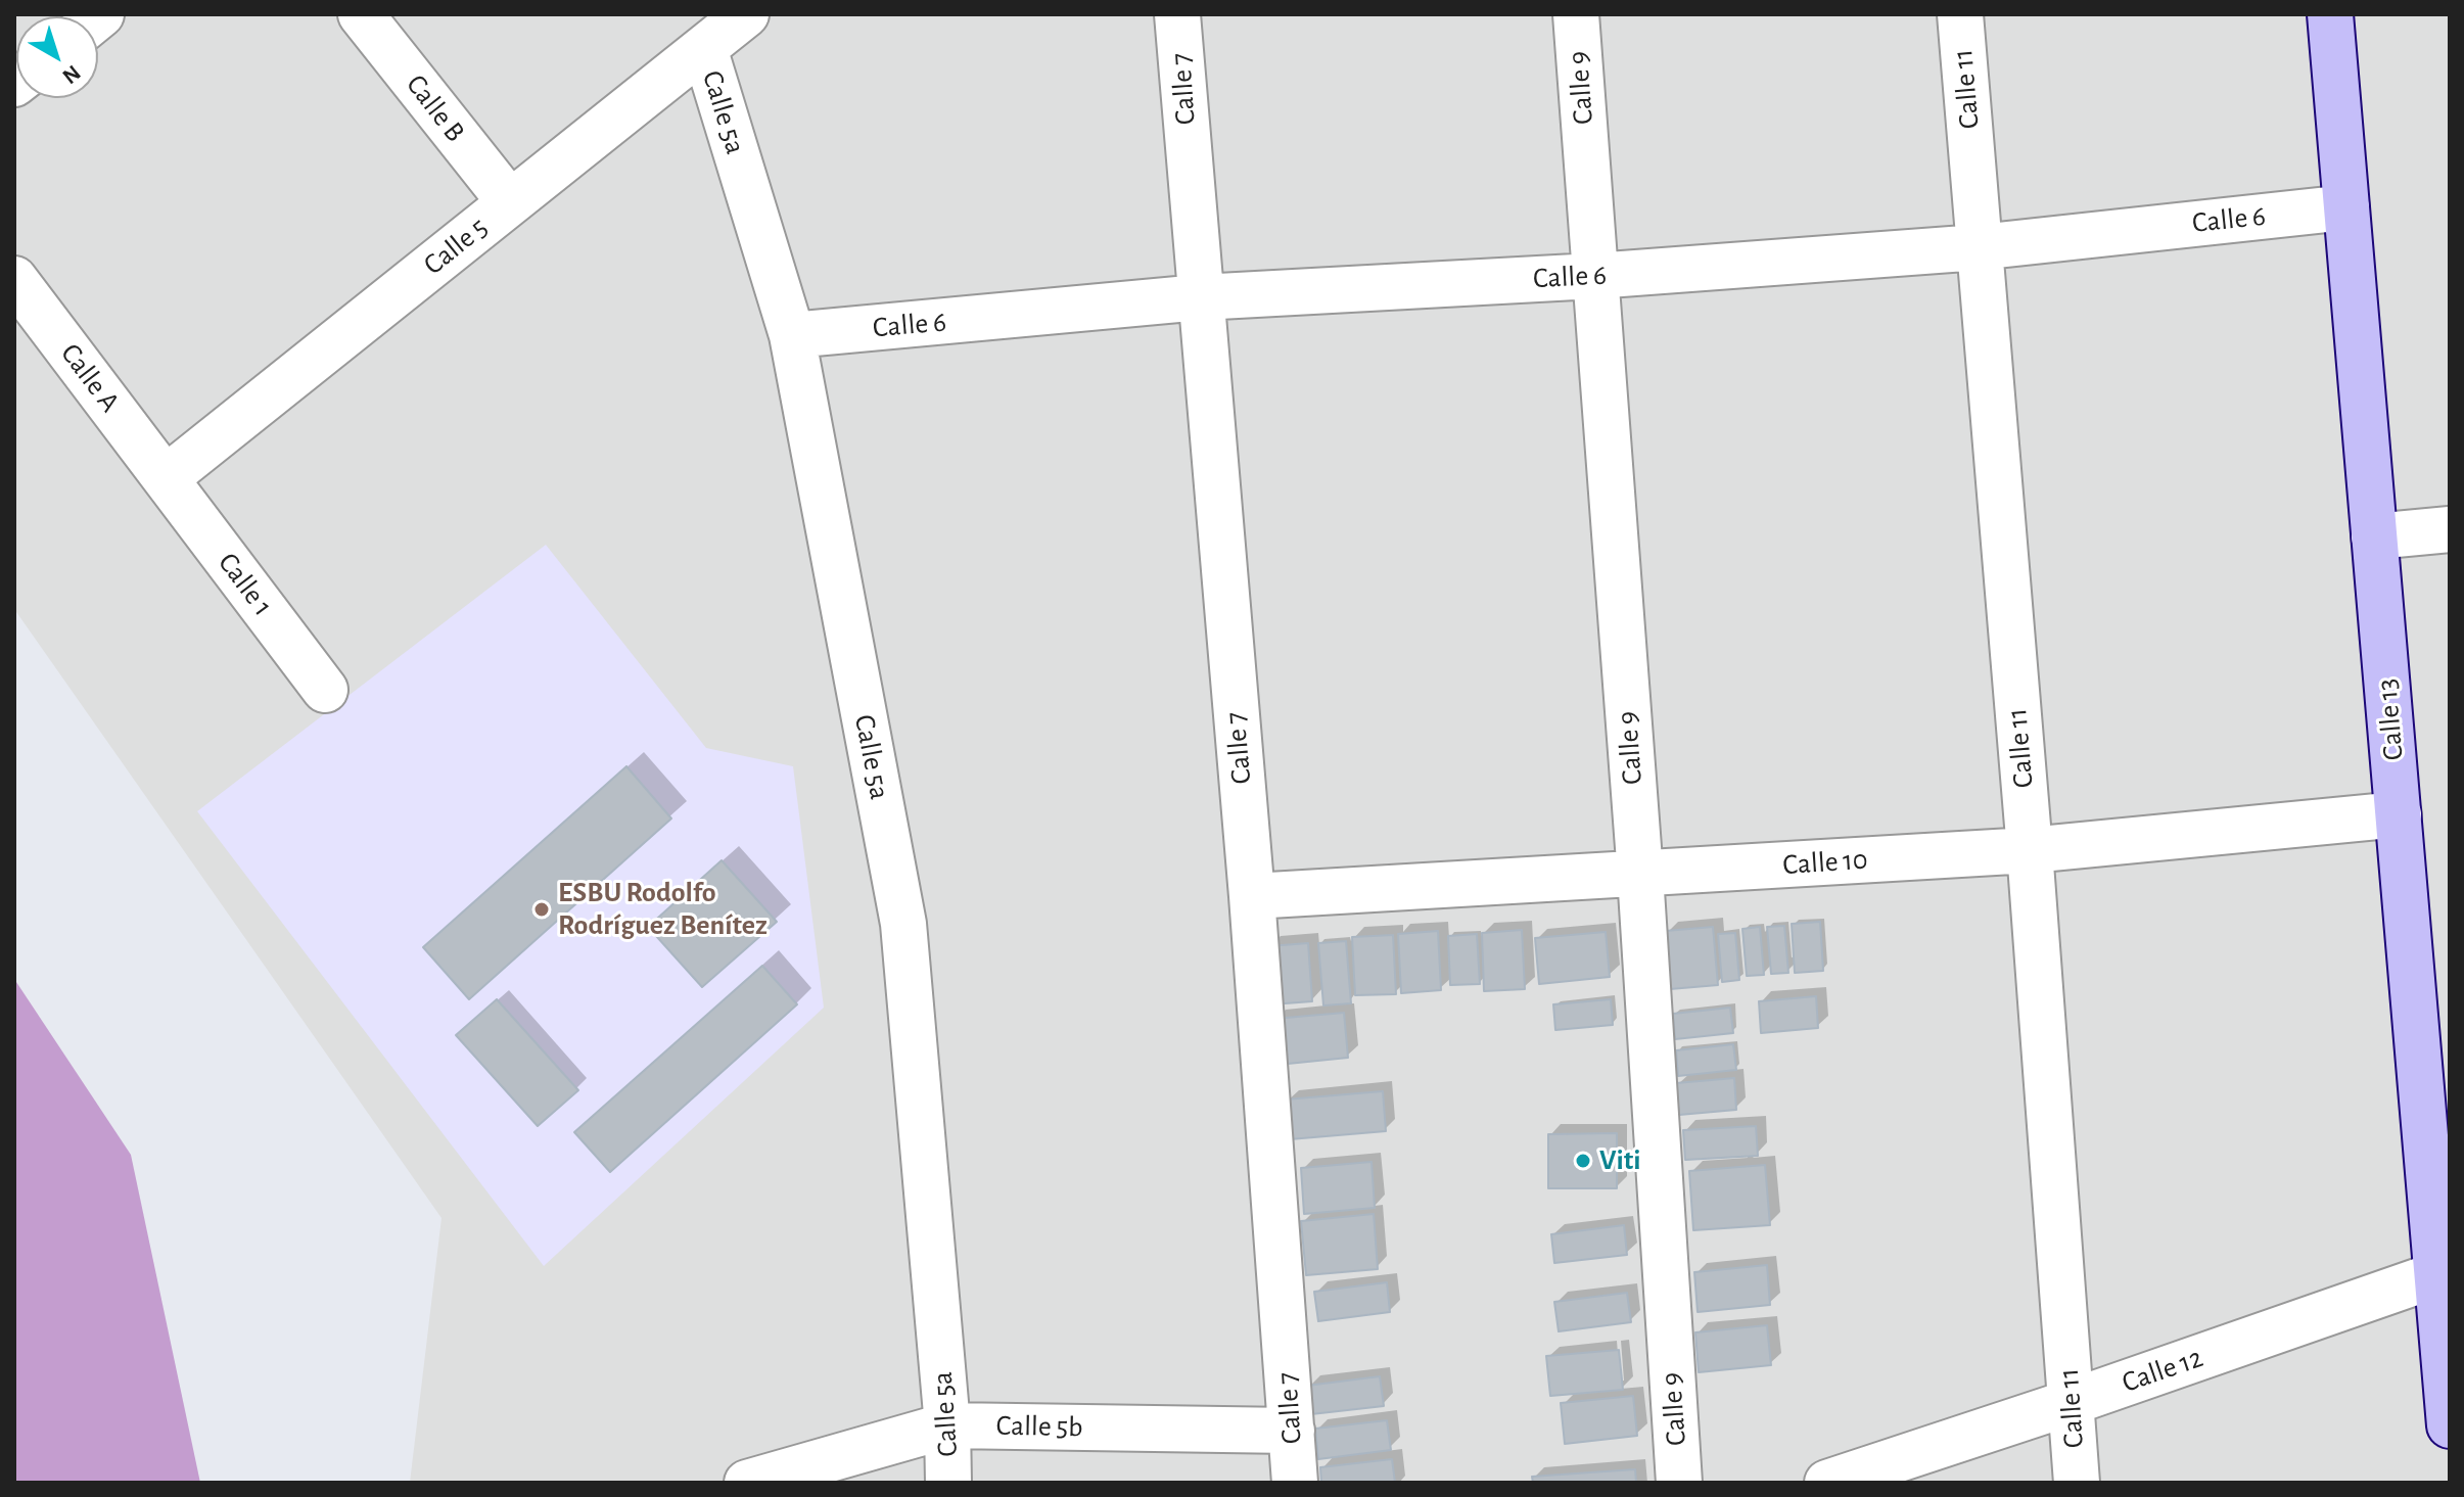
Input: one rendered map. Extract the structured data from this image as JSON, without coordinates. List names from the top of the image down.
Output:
{
  "streets": {
    "main road": ["Calle 13"],
    "street": [
      "Calle 9",
      "Calle 7",
      "Calle 11",
      "Calle B",
      "Calle 5a",
      "Calle 6",
      "Calle 5",
      "Calle A",
      "Calle 1",
      "Calle 10",
      "Calle 12",
      "Calle 5b"
    ]
  },
  "crossings": [
    ["Calle 9", "Calle 6"],
    ["Calle 9", "Calle 10"],
    ["Calle 7", "Calle 6"],
    ["Calle 7", "Calle 10"],
    ["Calle 7", "Calle 5b"],
    ["Calle 11", "Calle 6"],
    ["Calle 11", "Calle 10"],
    ["Calle 11", "Calle 12"],
    ["Calle B", "Calle 5"],
    ["Calle 5a", "Calle 6"],
    ["Calle 5a", "Calle 5"],
    ["Calle 5a", "Calle 5b"],
    ["Calle 6", "Calle 13"],
    ["Calle 5", "Calle A"],
    ["Calle 5", "Calle 1"],
    ["Calle A", "Calle 1"],
    ["Calle 13", "Calle 10"],
    ["Calle 13", "Calle 12"]
  ],
  "places": ["ESBU Rodolfo Rodríguez Benítez", "Viti"],
  "north": "bottom right"
}
